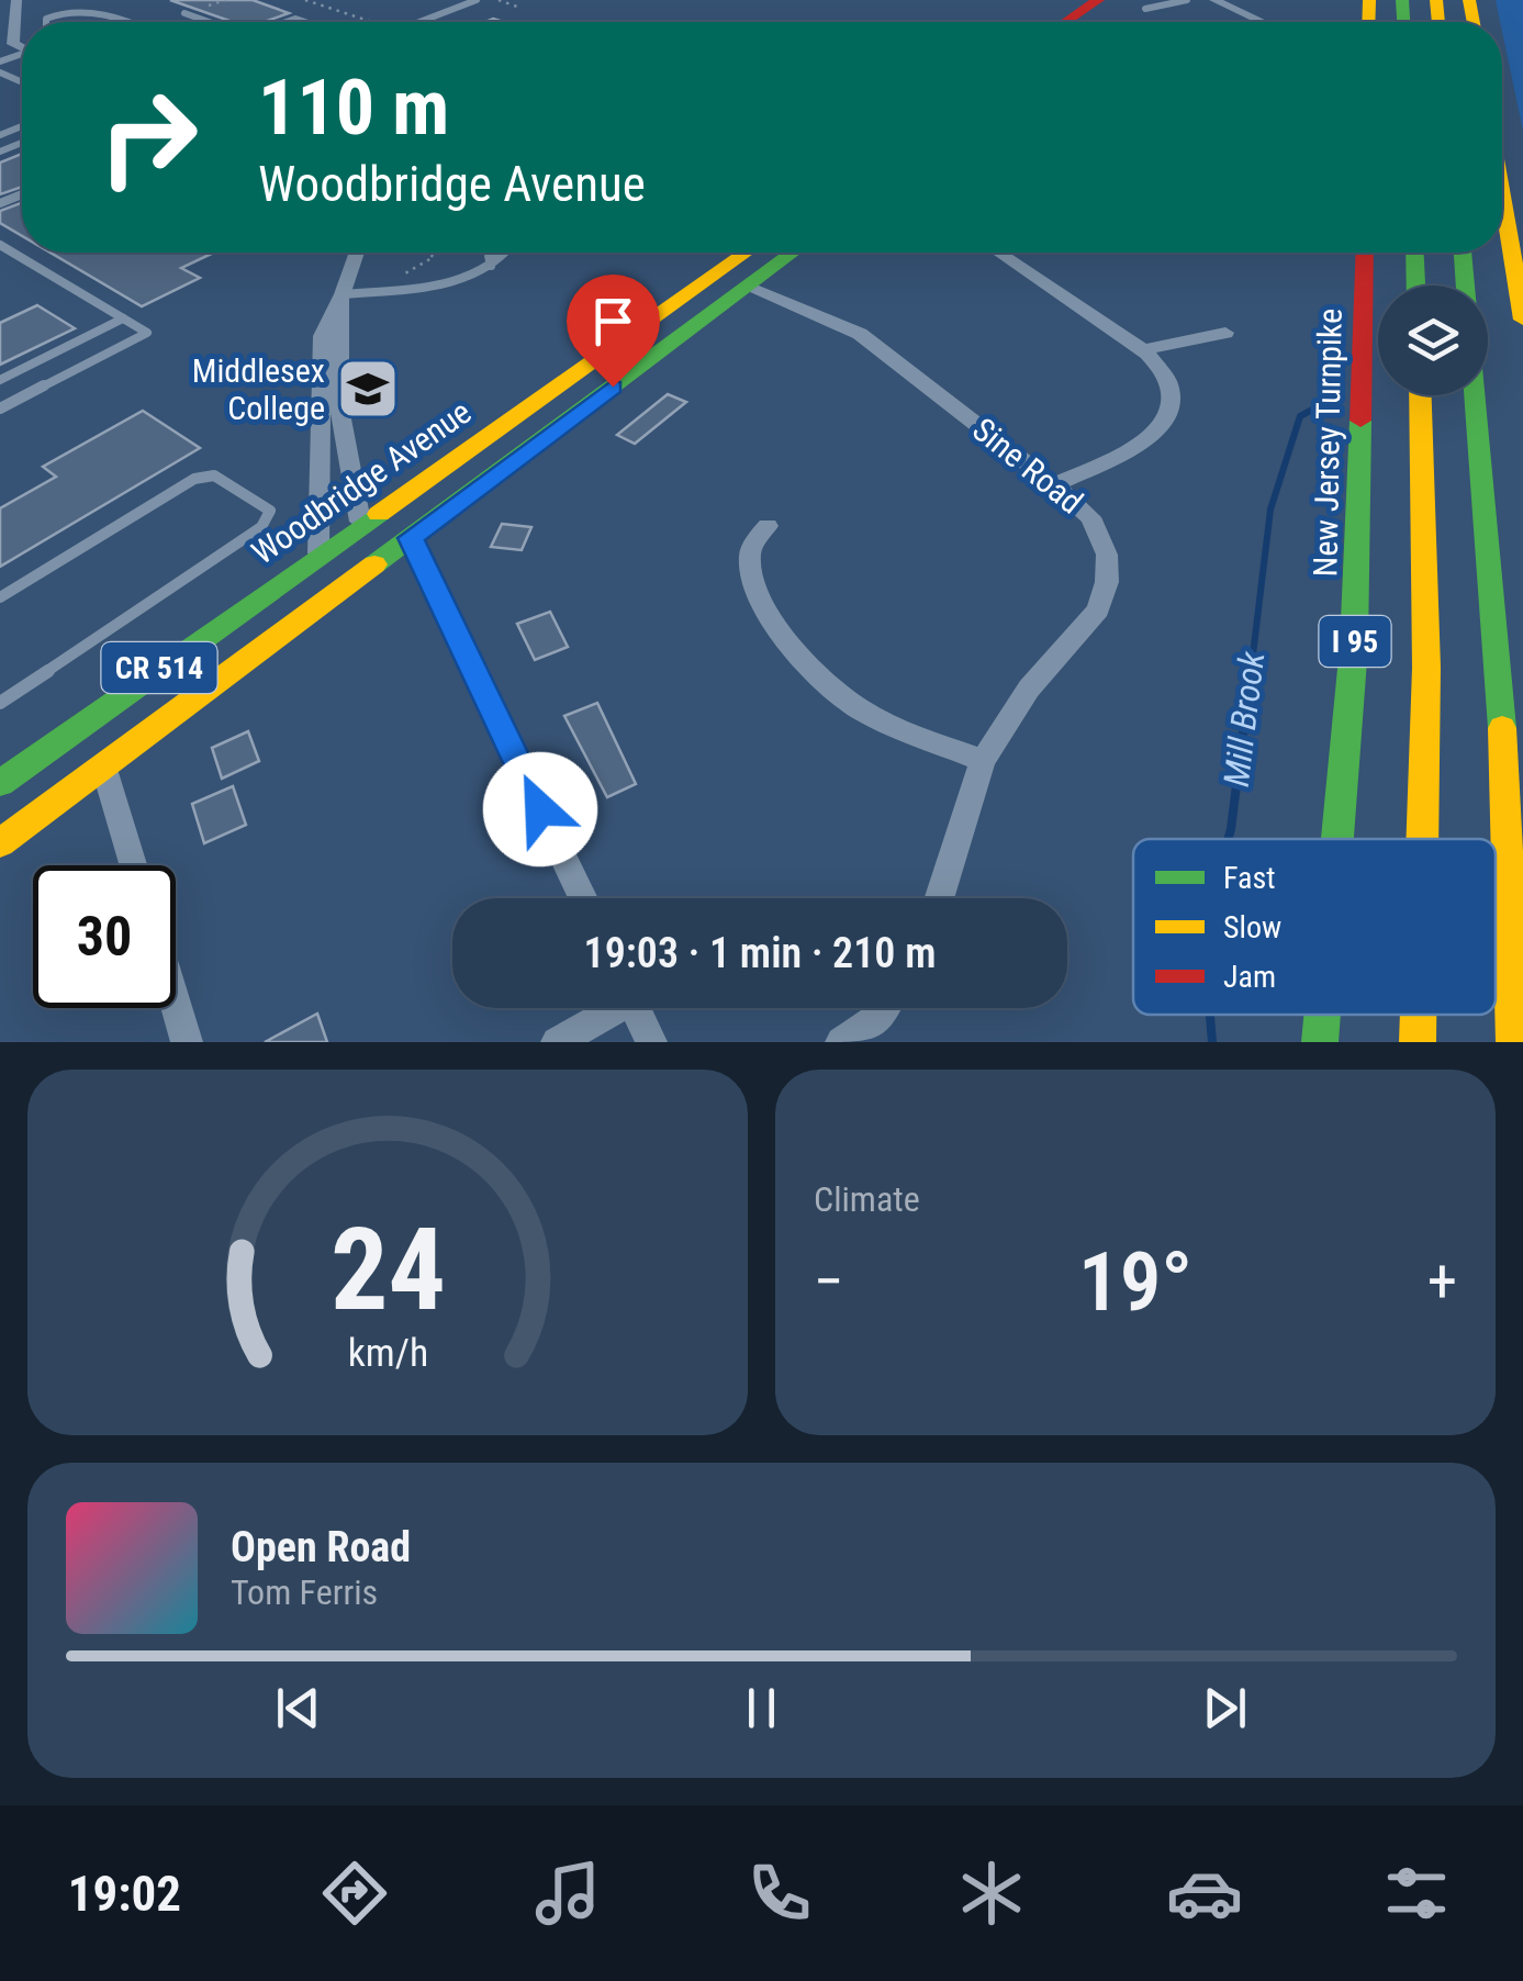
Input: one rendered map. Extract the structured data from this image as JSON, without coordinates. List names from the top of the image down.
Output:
{
  "streets": {
    "main road": [
      "New Jersey Turnpike",
      "Woodbridge Avenue",
      "I 95",
      "CR 514"
    ],
    "street": ["Sine Road"]
  },
  "crossings": [
    ["Sine Road", "CR 514"]
  ],
  "water": ["Mill Brook"],
  "places": {
    "school or university": ["Middlesex College"]
  },
  "legend": ["Fast", "Slow", "Jam"],
  "page": {
    "turn": ["110 m", "Woodbridge Avenue"],
    "limit": "30",
    "trip": "19:03 · 1 min · 210 m",
    "tile": "Climate",
    "heat": ["−", "19°", "+"],
    "song": ["Open Road", "Tom Ferris"],
    "tabs": "19:02",
    "gauge": ["24", "km/h"]
  }
}
